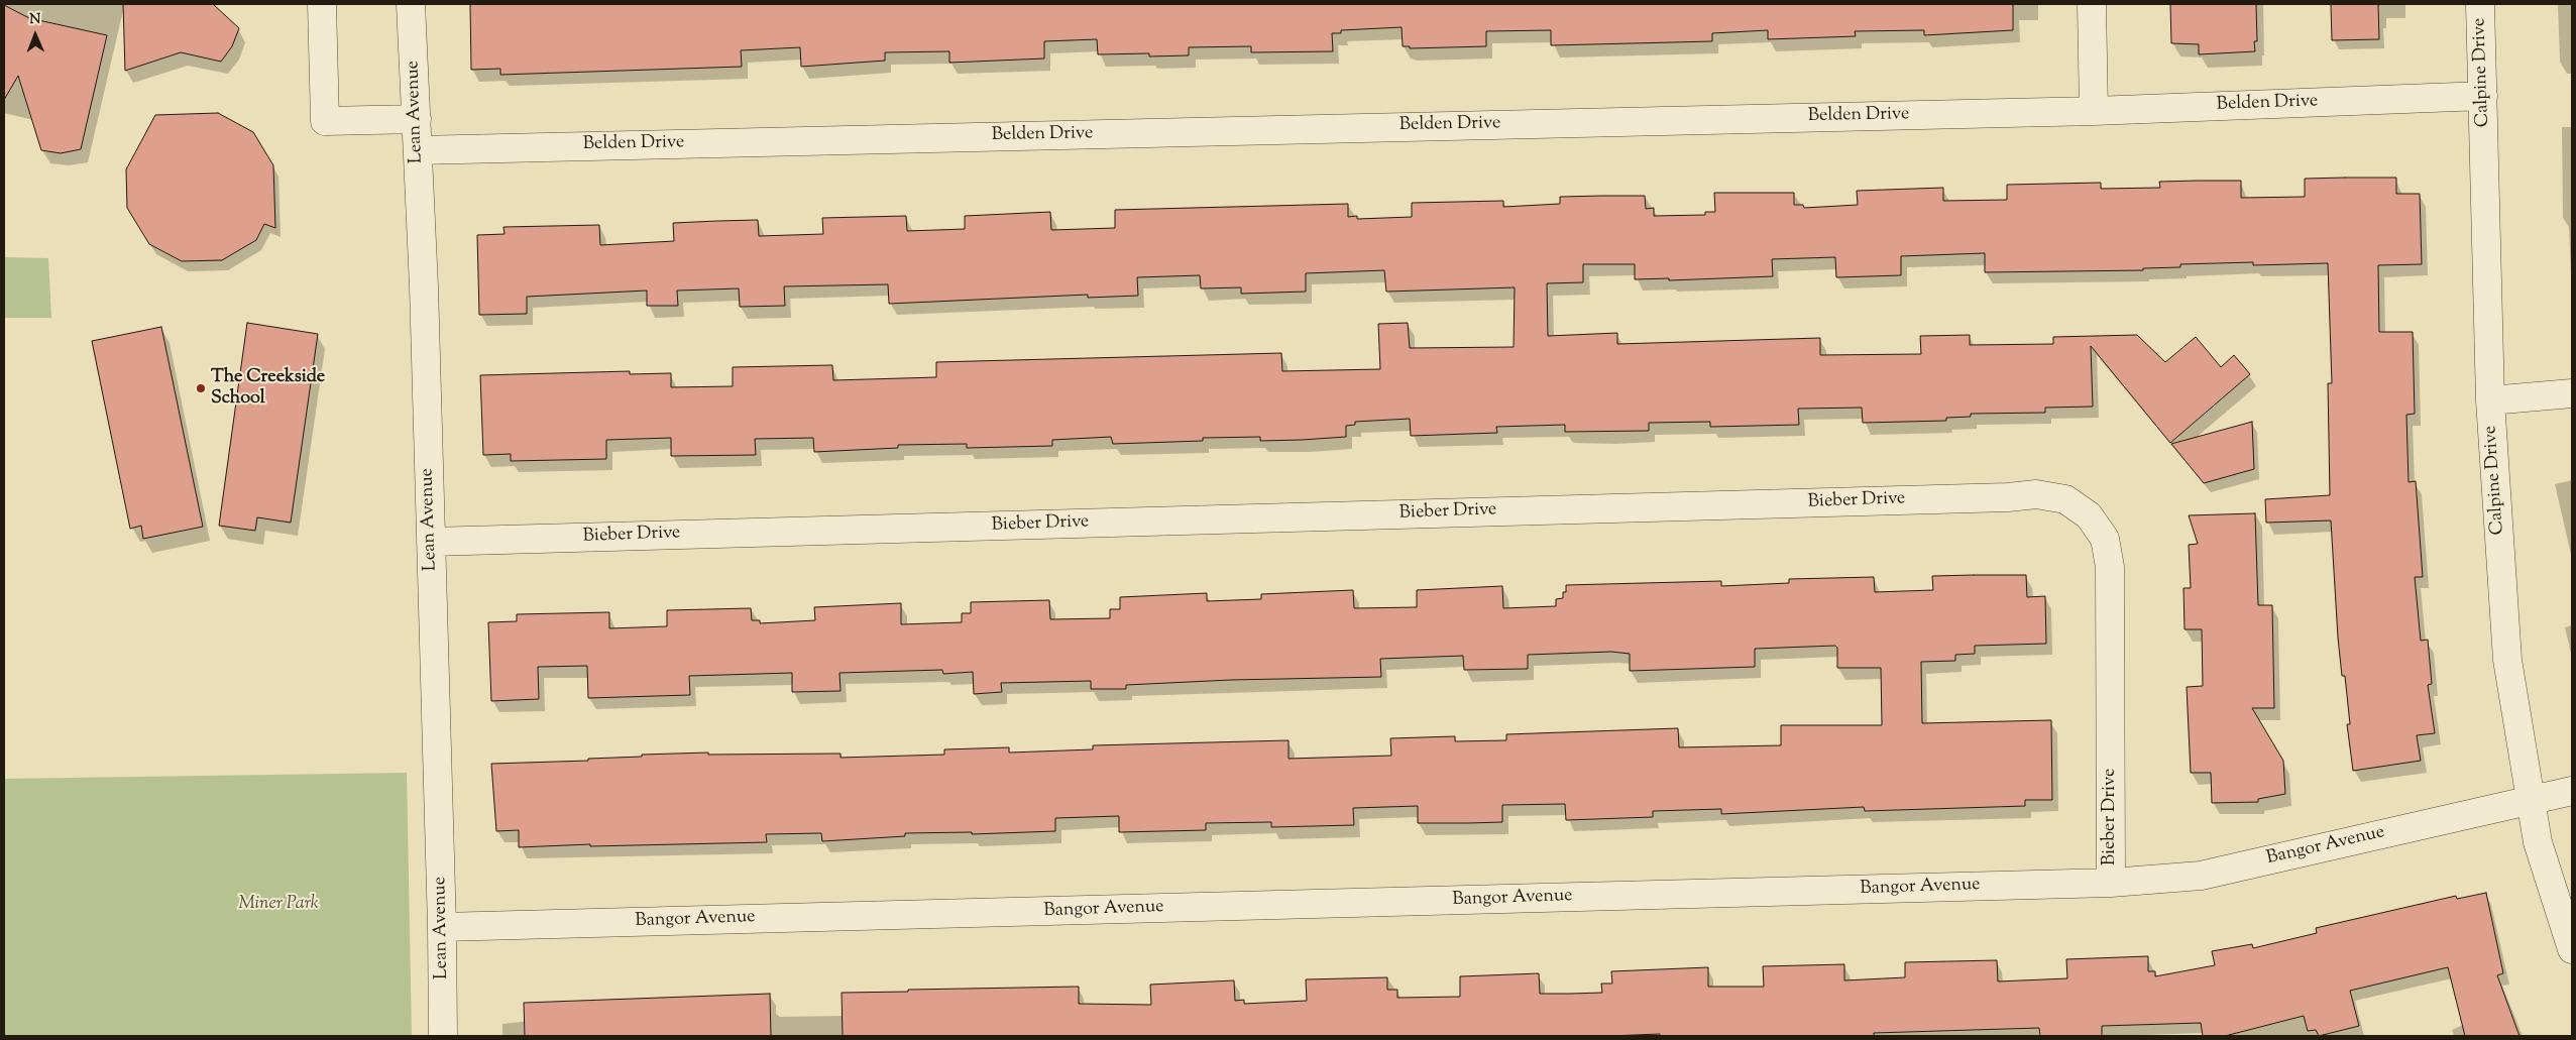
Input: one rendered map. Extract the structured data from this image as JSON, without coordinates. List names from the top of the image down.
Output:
{
  "streets": {
    "street": [
      "Calpine Drive",
      "Belden Drive",
      "Lean Avenue",
      "Bieber Drive",
      "Bangor Avenue"
    ]
  },
  "crossings": [
    ["Calpine Drive", "Belden Drive"],
    ["Calpine Drive", "Bangor Avenue"],
    ["Belden Drive", "Lean Avenue"],
    ["Lean Avenue", "Bieber Drive"],
    ["Lean Avenue", "Bangor Avenue"],
    ["Bieber Drive", "Bangor Avenue"]
  ],
  "parks": ["Miner Park"],
  "places": ["The Creekside School"],
  "north": "top"
}
